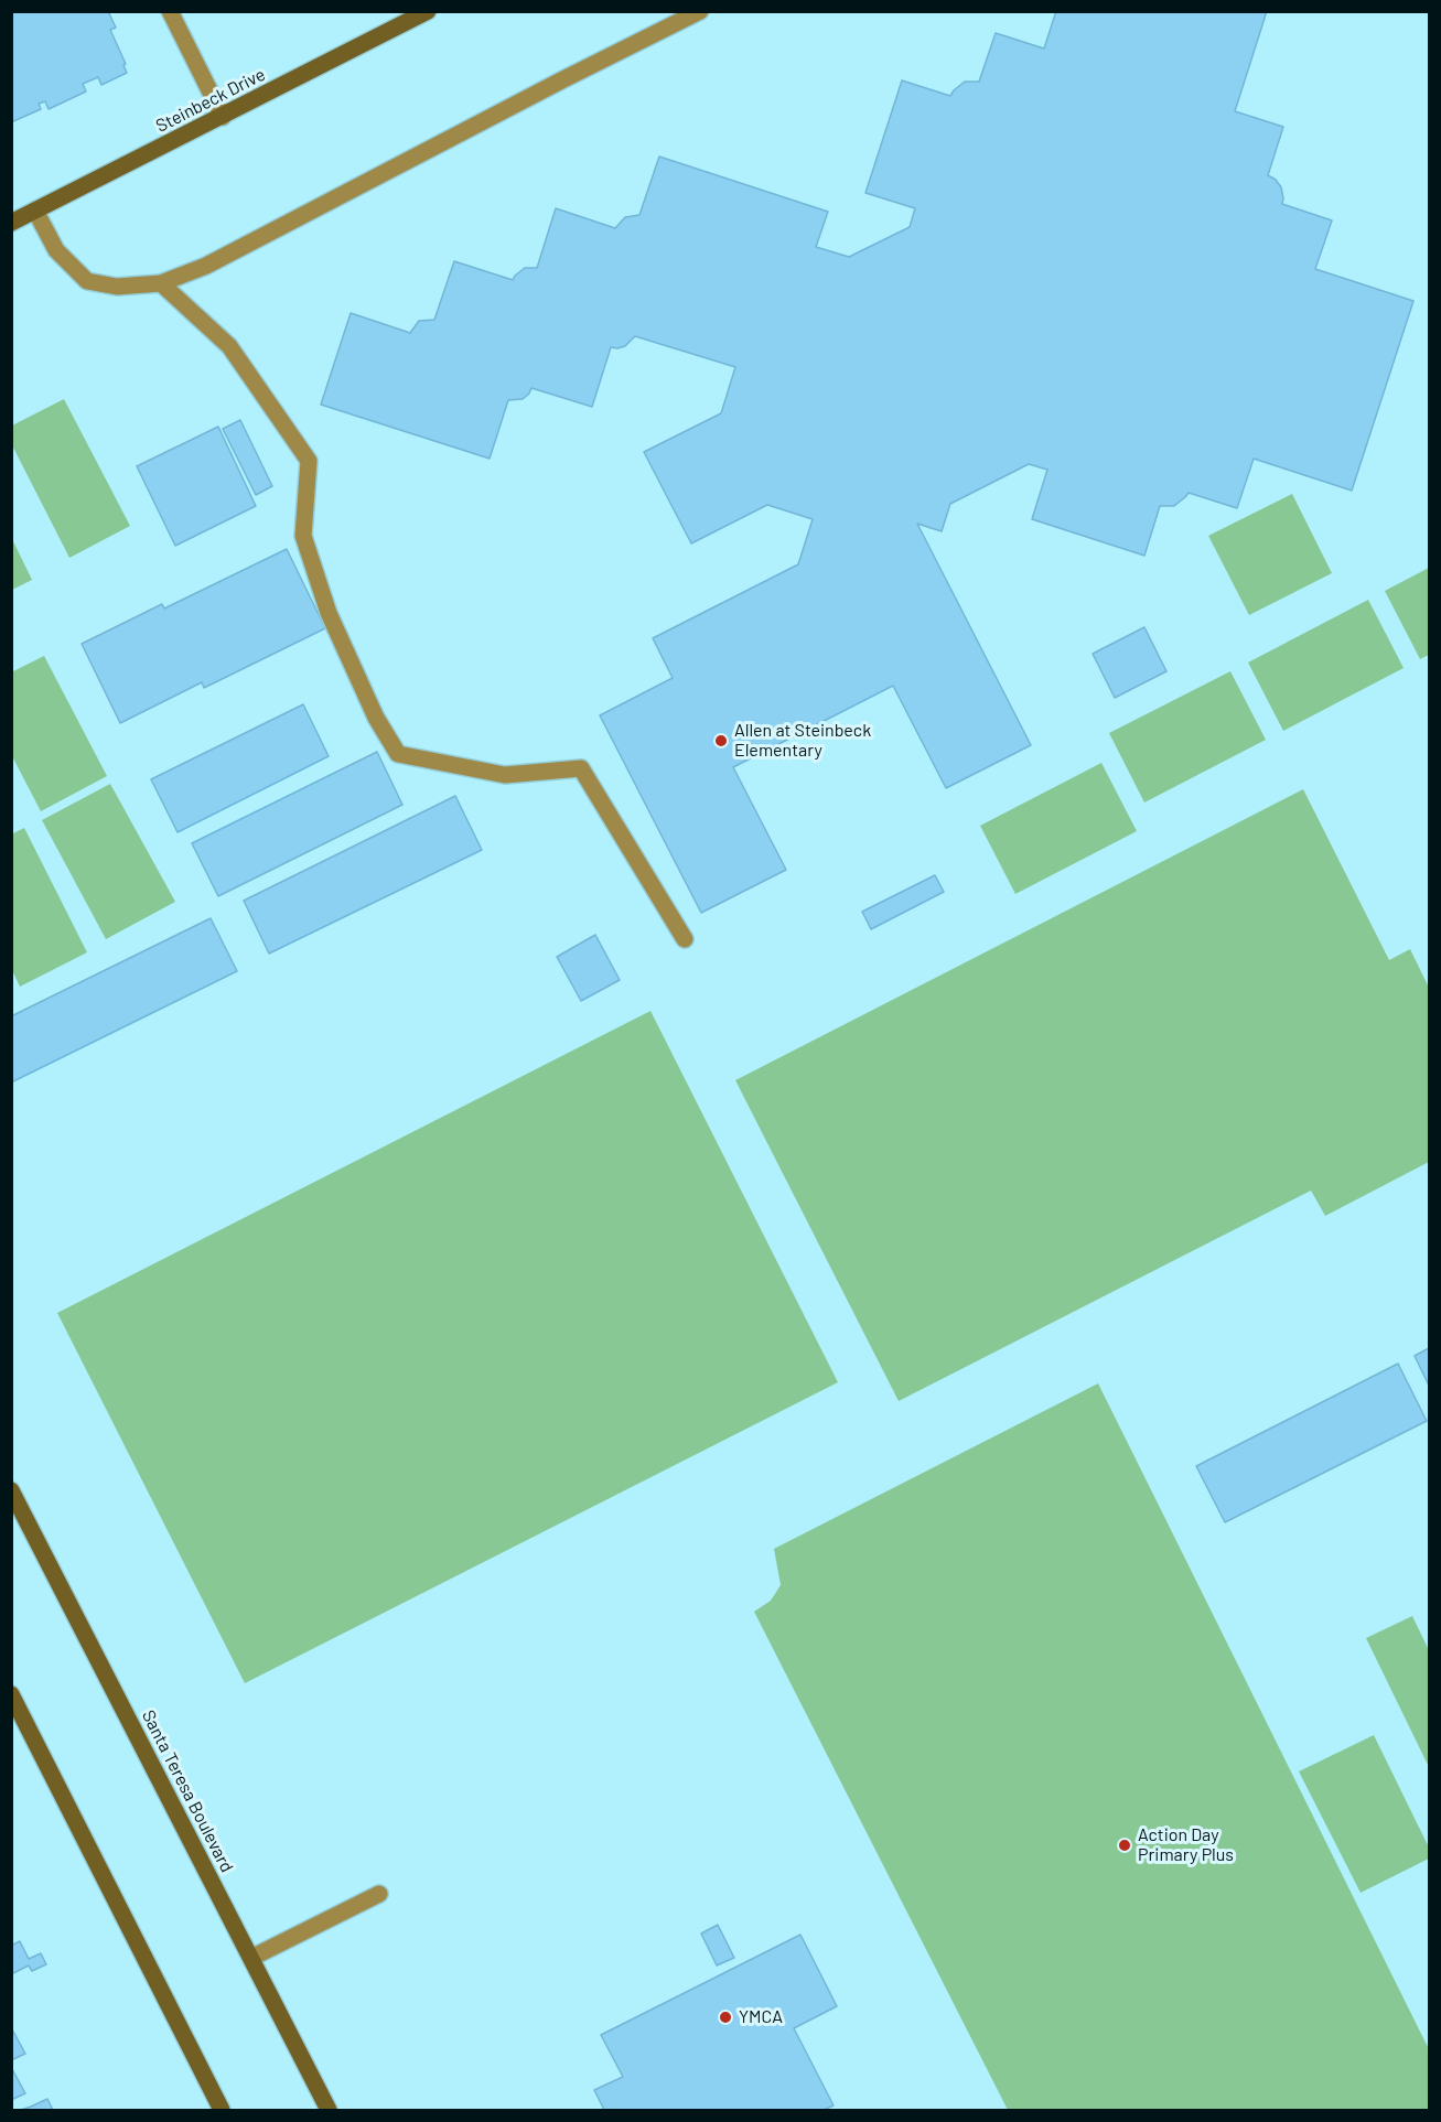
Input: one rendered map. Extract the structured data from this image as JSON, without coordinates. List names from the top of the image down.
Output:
{
  "streets": {
    "main road": ["Steinbeck Drive", "Santa Teresa Boulevard"]
  },
  "places": ["Allen at Steinbeck Elementary", "Action Day Primary Plus", "YMCA"]
}
